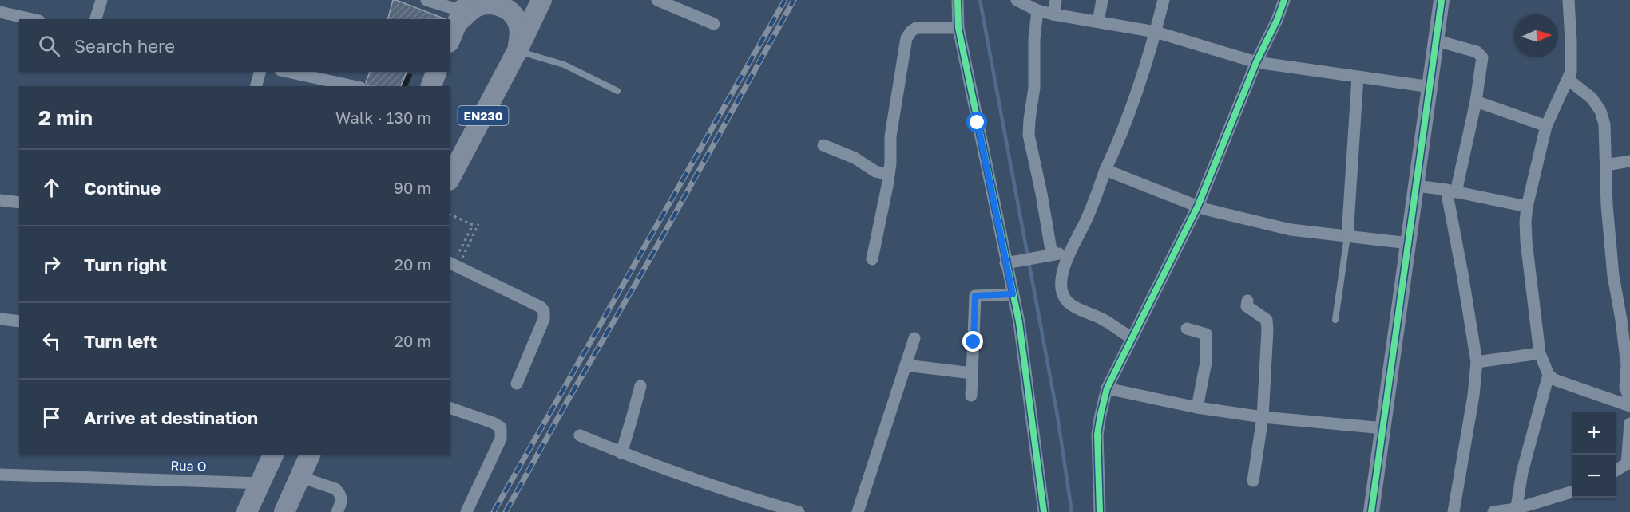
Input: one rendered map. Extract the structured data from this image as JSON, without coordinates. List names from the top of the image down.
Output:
{
  "streets": {
    "highway": ["EN230"],
    "street": ["Rua O"]
  },
  "north": "right",
  "page": {
    "search": "Search here",
    "heading": ["2 min", "Walk · 130 m"],
    "list": [
      ["Continue", "90 m"],
      ["Turn right", "20 m"],
      ["Turn left", "20 m"],
      "Arrive at destination"
    ],
    "map_buttons": ["+", "−"]
  }
}
